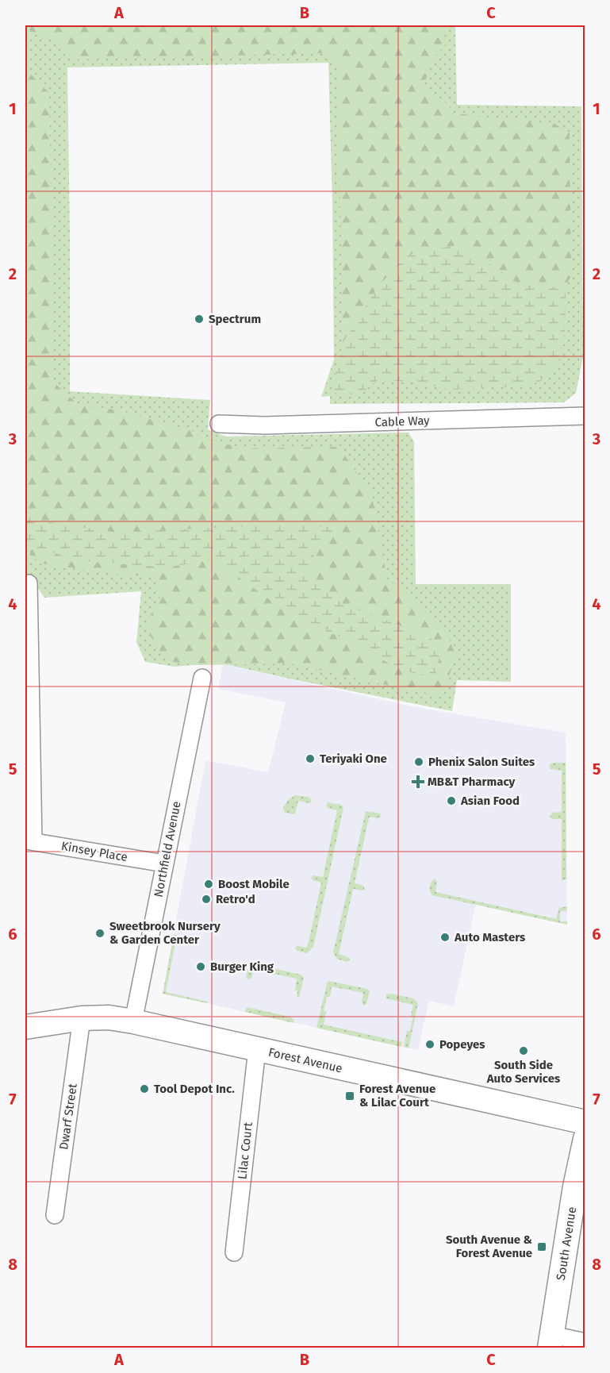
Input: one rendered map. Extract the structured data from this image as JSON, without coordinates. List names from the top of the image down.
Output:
{
  "streets": {
    "main road": ["Forest Avenue", "South Avenue"],
    "street": [
      "Cable Way",
      "Northfield Avenue",
      "Kinsey Place",
      "Dwarf Street",
      "Lilac Court"
    ]
  },
  "crossings": [
    ["Northfield Avenue", "Kinsey Place"],
    ["Northfield Avenue", "Forest Avenue"],
    ["Forest Avenue", "Dwarf Street"],
    ["Forest Avenue", "Lilac Court"]
  ],
  "places": {
    "other": [
      "Spectrum",
      "Teriyaki One",
      "Phenix Salon Suites",
      "Asian Food",
      "Boost Mobile",
      "Retro'd",
      "Sweetbrook Nursery & Garden Center",
      "Auto Masters",
      "Burger King",
      "Popeyes",
      "South Side Auto Services",
      "Tool Depot Inc."
    ],
    "health": ["MB&T Pharmacy"],
    "transit": ["Forest Avenue & Lilac Court", "South Avenue & Forest Avenue"]
  },
  "grid": {
    "columns": ["A", "B", "C"],
    "rows": [
      "1",
      "2",
      "3",
      "4",
      "5",
      "6",
      "7",
      "8"
    ]
  }
}
